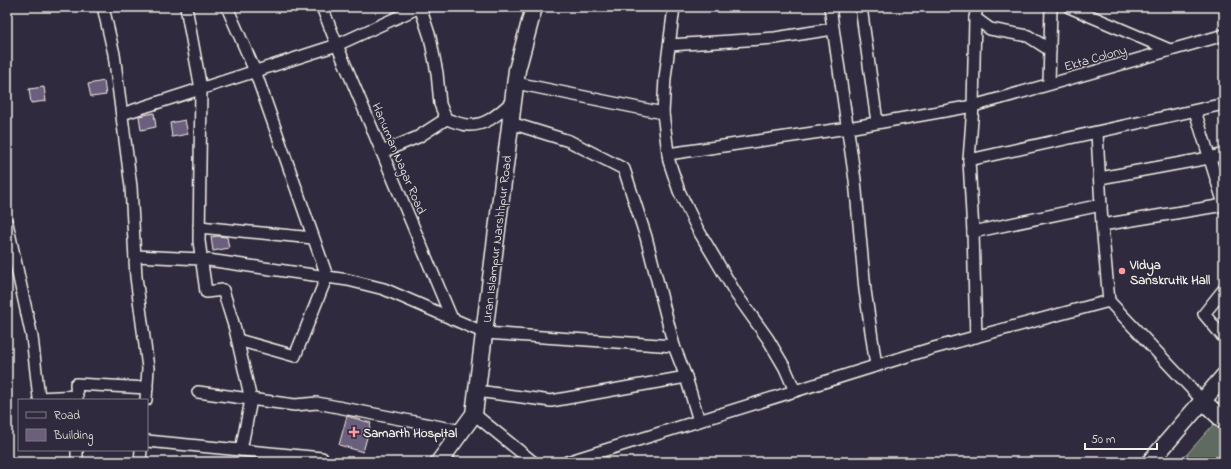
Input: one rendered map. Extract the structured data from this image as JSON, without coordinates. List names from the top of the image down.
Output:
{
  "streets": {
    "main road": ["Uran Islampur Narshhpur Road"],
    "street": ["Ekta Colony", "Hanuman Nagar Road"]
  },
  "places": {
    "other": ["Vidya Sanskrutik Hall"],
    "health": ["Samarth Hospital"]
  },
  "legend": ["Road", "Building"],
  "scale_bar": "50 m"
}
